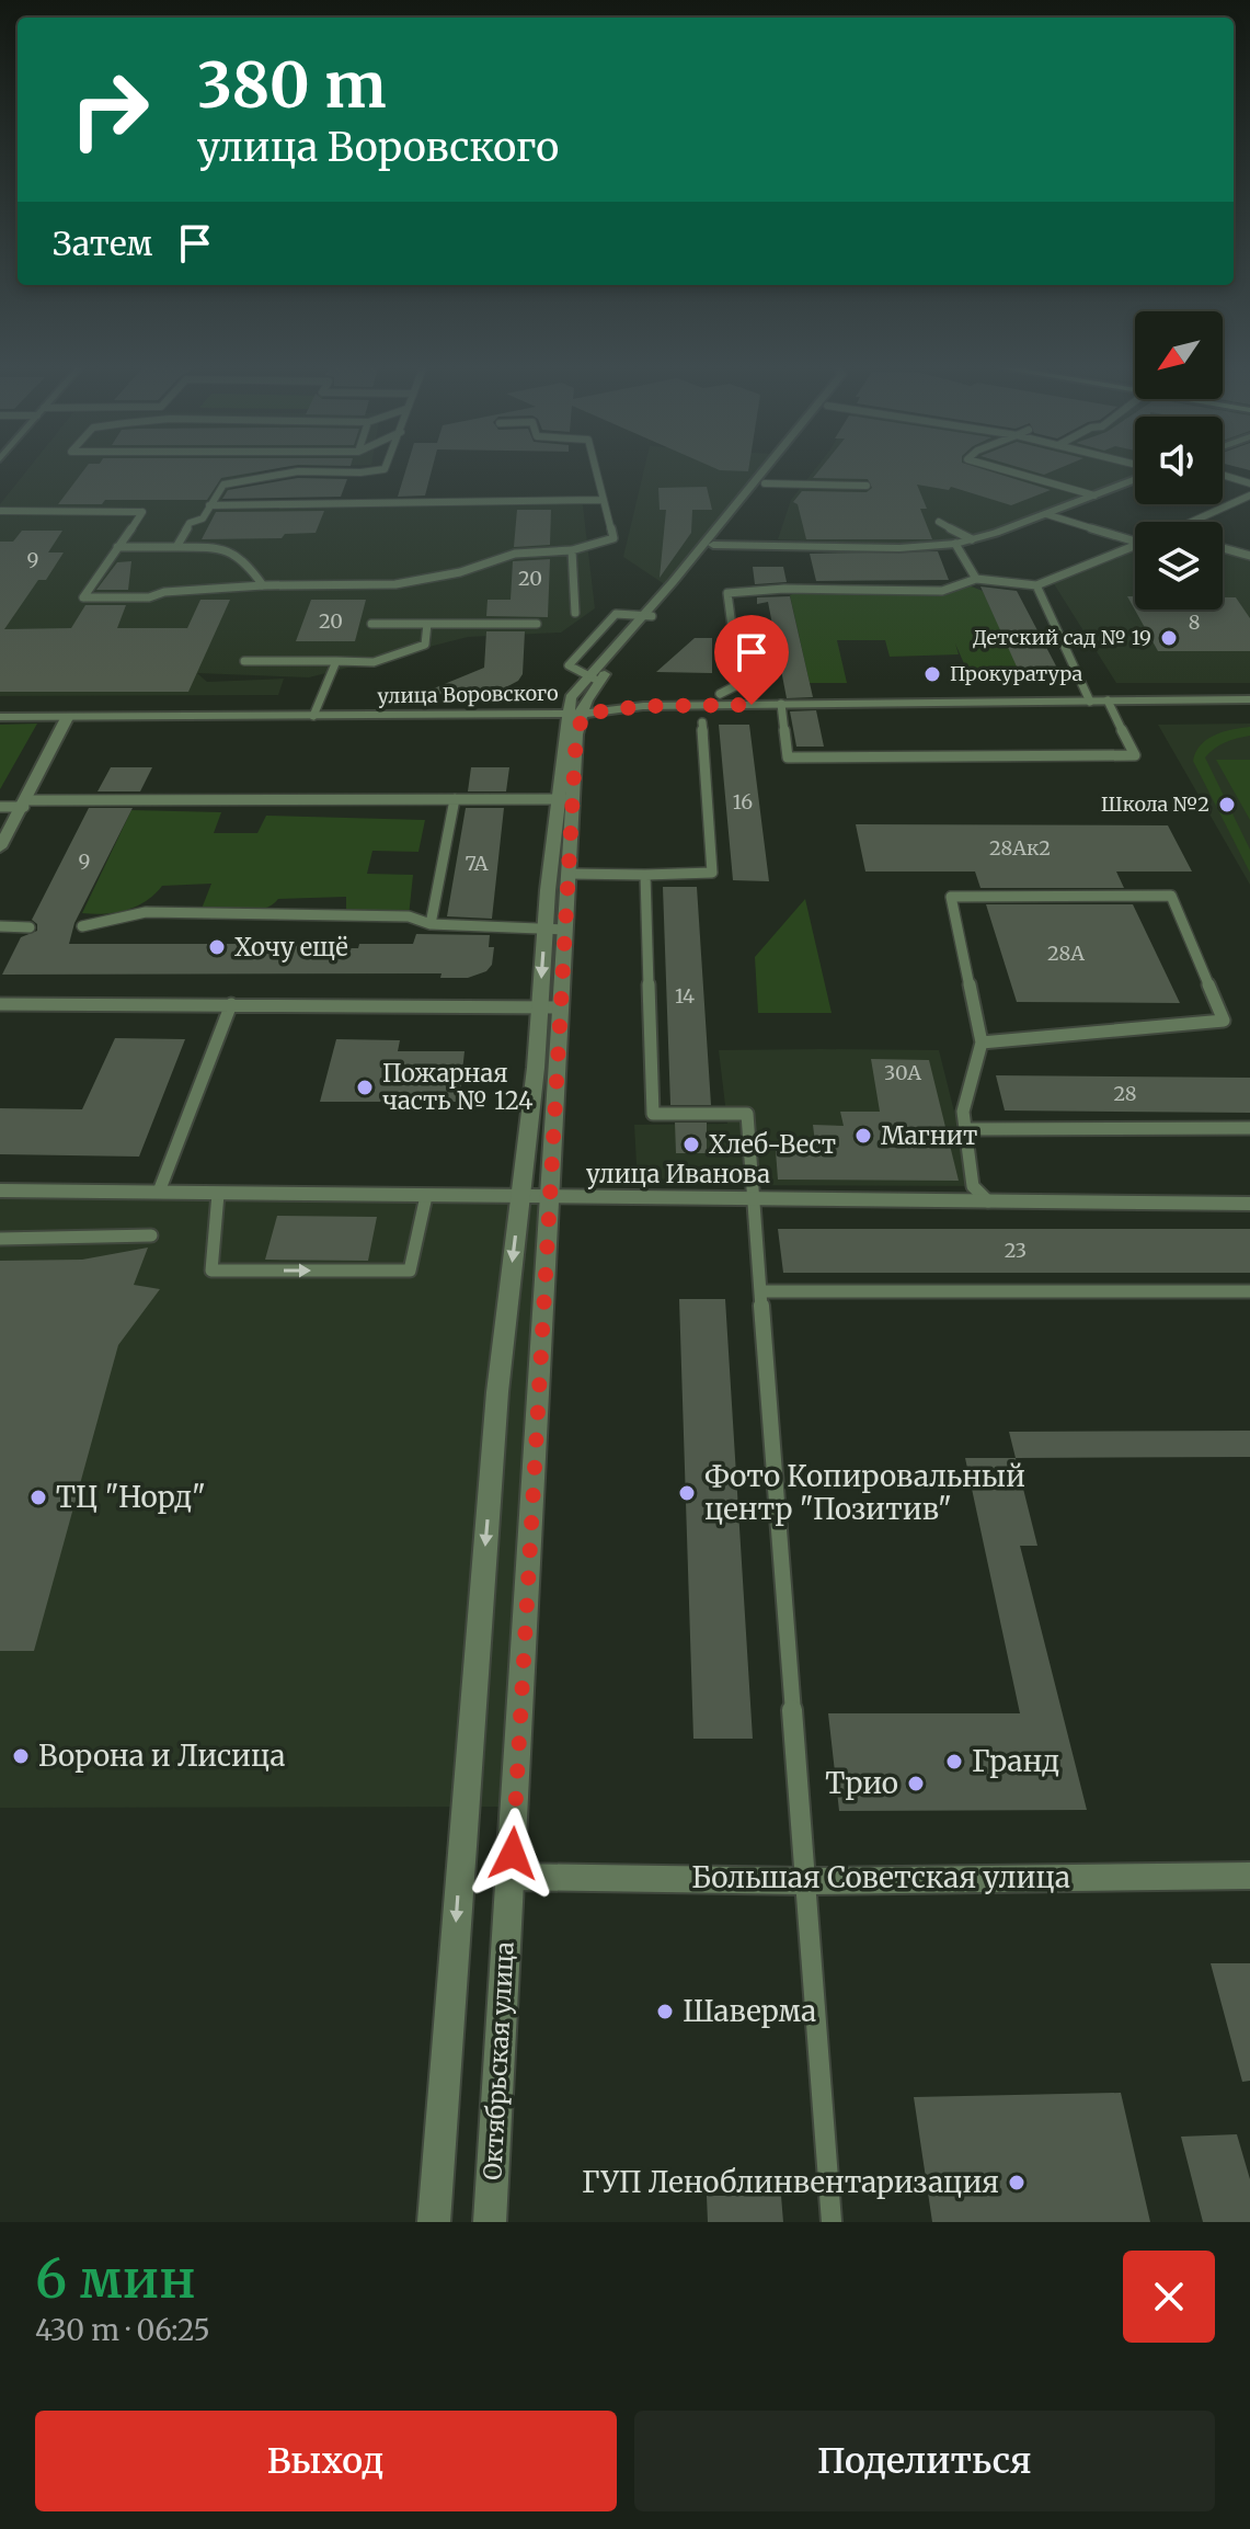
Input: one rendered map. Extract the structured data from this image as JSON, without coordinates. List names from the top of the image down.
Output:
{
  "streets": {
    "street": [
      "улица Воровского",
      "улица Иванова",
      "Большая Советская улица",
      "Октябрьская улица"
    ]
  },
  "crossings": [
    ["улица Иванова", "Октябрьская улица"],
    ["Большая Советская улица", "Октябрьская улица"]
  ],
  "places": [
    "Детский сад № 19",
    "Прокуратура",
    "Школа №2",
    "Хочу ещё",
    "Пожарная часть № 124",
    "Магнит",
    "Хлеб-Вест",
    "Фото Копировальный центр \"Позитив\"",
    "ТЦ \"Норд\"",
    "Ворона и Лисица",
    "Гранд",
    "Трио",
    "Шаверма",
    "ГУП Леноблинвентаризация"
  ],
  "house_numbers": [
    "9",
    "20",
    "20",
    "8",
    "16",
    "28Ак2",
    "9",
    "7А",
    "28А",
    "14",
    "30А",
    "28",
    "23"
  ],
  "north": "bottom left",
  "page": {
    "turn": ["380 m", "улица Воровского"],
    "then": "Затем",
    "heading": ["6 мин", "430 m · 06:25"],
    "buttons": ["Выход", "Поделиться"]
  }
}
